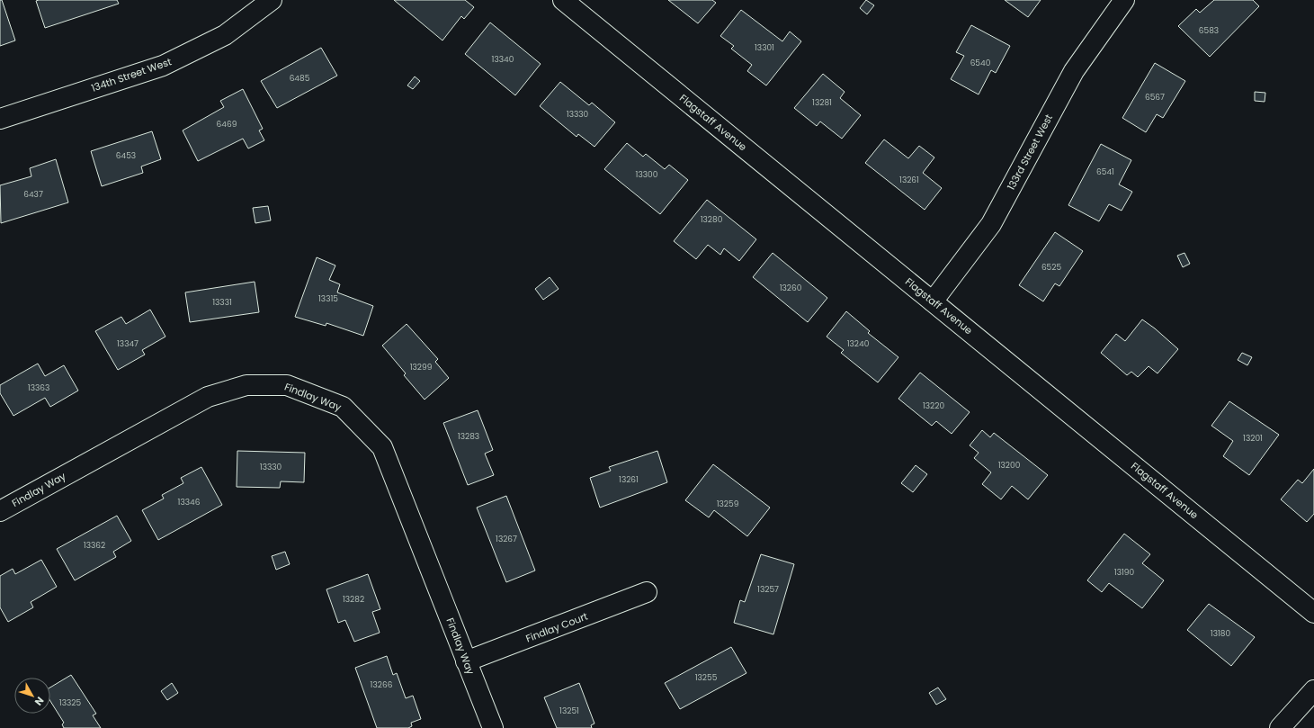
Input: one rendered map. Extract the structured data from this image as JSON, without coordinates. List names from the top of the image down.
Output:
{
  "streets": {
    "street": [
      "134th Street West",
      "Flagstaff Avenue",
      "133rd Street West",
      "Findlay Way",
      "Findlay Court"
    ]
  },
  "crossings": [
    ["Flagstaff Avenue", "133rd Street West"],
    ["Findlay Way", "Findlay Court"]
  ],
  "house_numbers": [
    "6583",
    "13301",
    "13340",
    "6540",
    "6485",
    "6567",
    "13281",
    "13330",
    "6469",
    "6453",
    "6541",
    "13300",
    "13261",
    "6437",
    "13280",
    "6525",
    "13260",
    "13315",
    "13331",
    "13347",
    "13240",
    "13299",
    "13363",
    "13220",
    "13283",
    "13201",
    "13200",
    "13330",
    "13261",
    "13346",
    "13259",
    "13267",
    "13362",
    "13190",
    "13257",
    "13282",
    "13180",
    "13255",
    "13266",
    "13325",
    "13251"
  ],
  "north": "bottom right"
}
